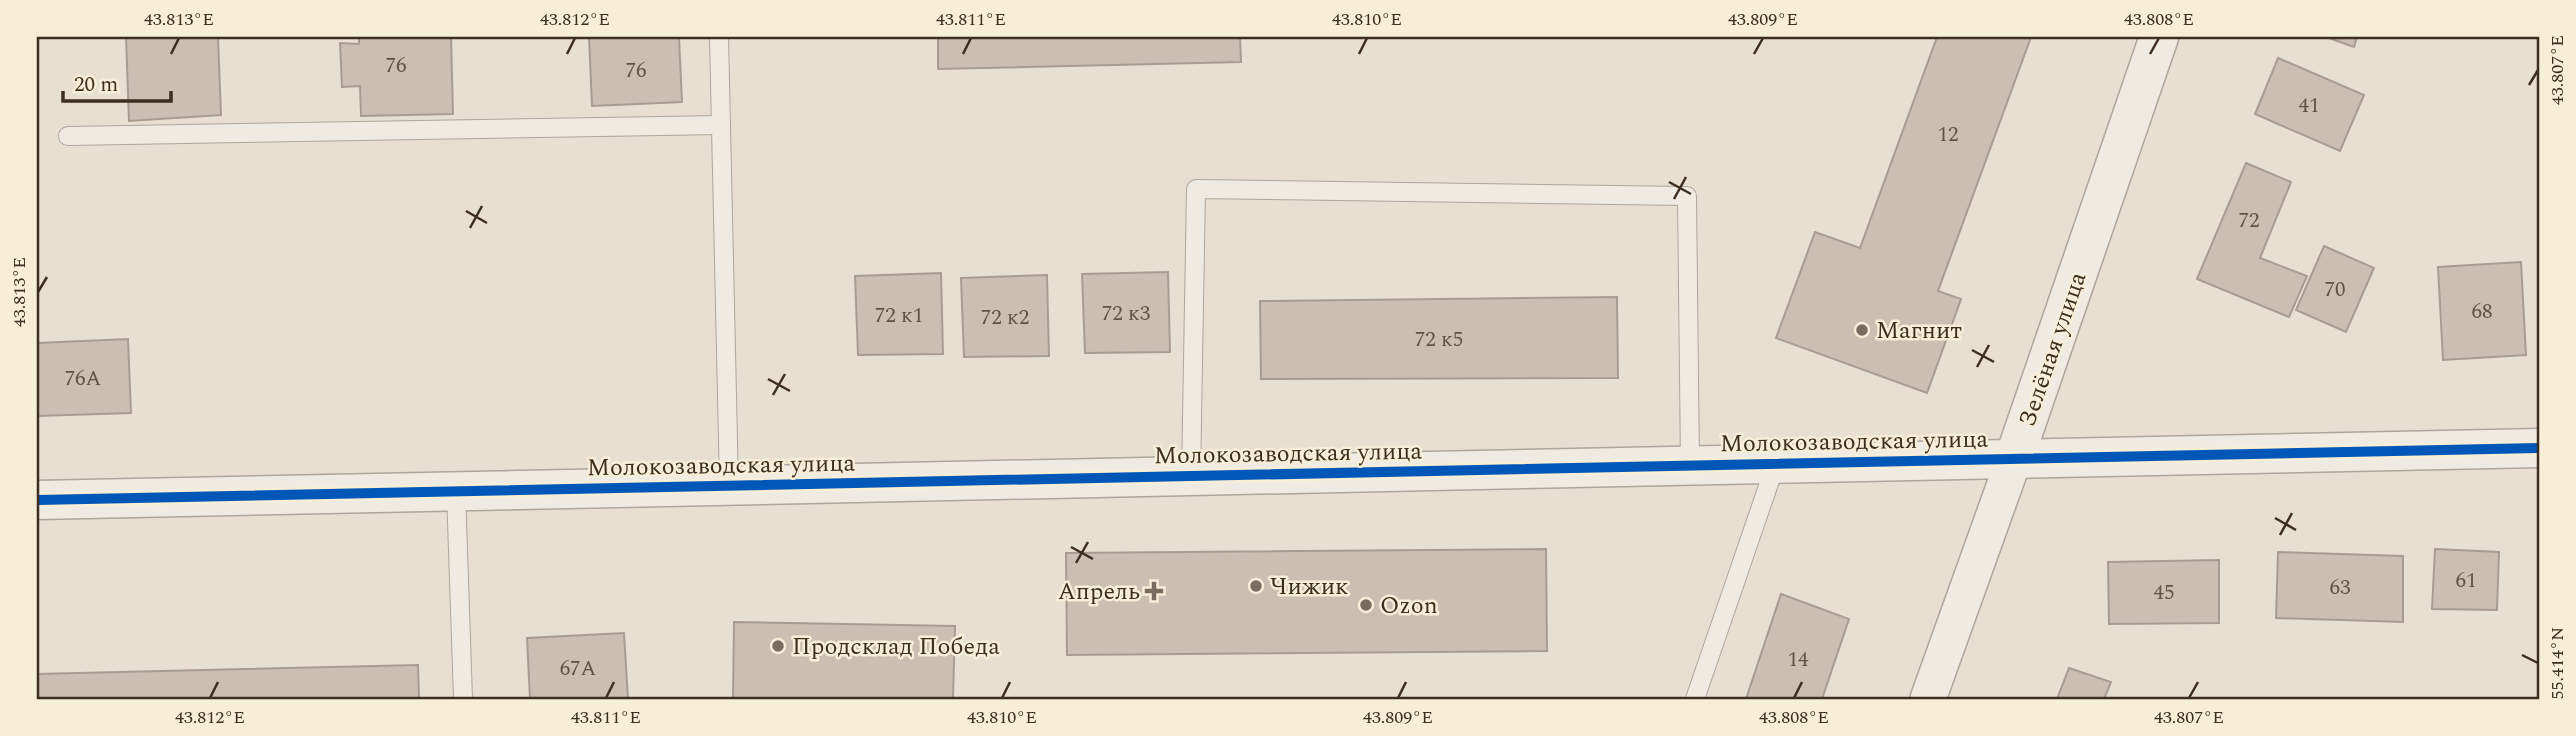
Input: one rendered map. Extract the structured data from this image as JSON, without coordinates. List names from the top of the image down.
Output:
{
  "streets": {
    "street": ["Зелёная улица", "Молокозаводская улица"]
  },
  "crossings": [
    ["Зелёная улица", "Молокозаводская улица"]
  ],
  "places": {
    "other": [
      "Магнит",
      "Чижик",
      "Ozon",
      "Продсклад Победа"
    ],
    "health": ["Апрель"]
  },
  "house_numbers": [
    "76",
    "76",
    "41",
    "12",
    "72",
    "70",
    "68",
    "72 к3",
    "72 к1",
    "72 к2",
    "72 к5",
    "76А",
    "61",
    "63",
    "45",
    "14",
    "67А"
  ],
  "scale_bar": "20 m",
  "coordinates": [
    "43.813°E",
    "43.812°E",
    "43.811°E",
    "43.810°E",
    "43.809°E",
    "43.808°E",
    "43.807°E",
    "55.414°N"
  ]
}
